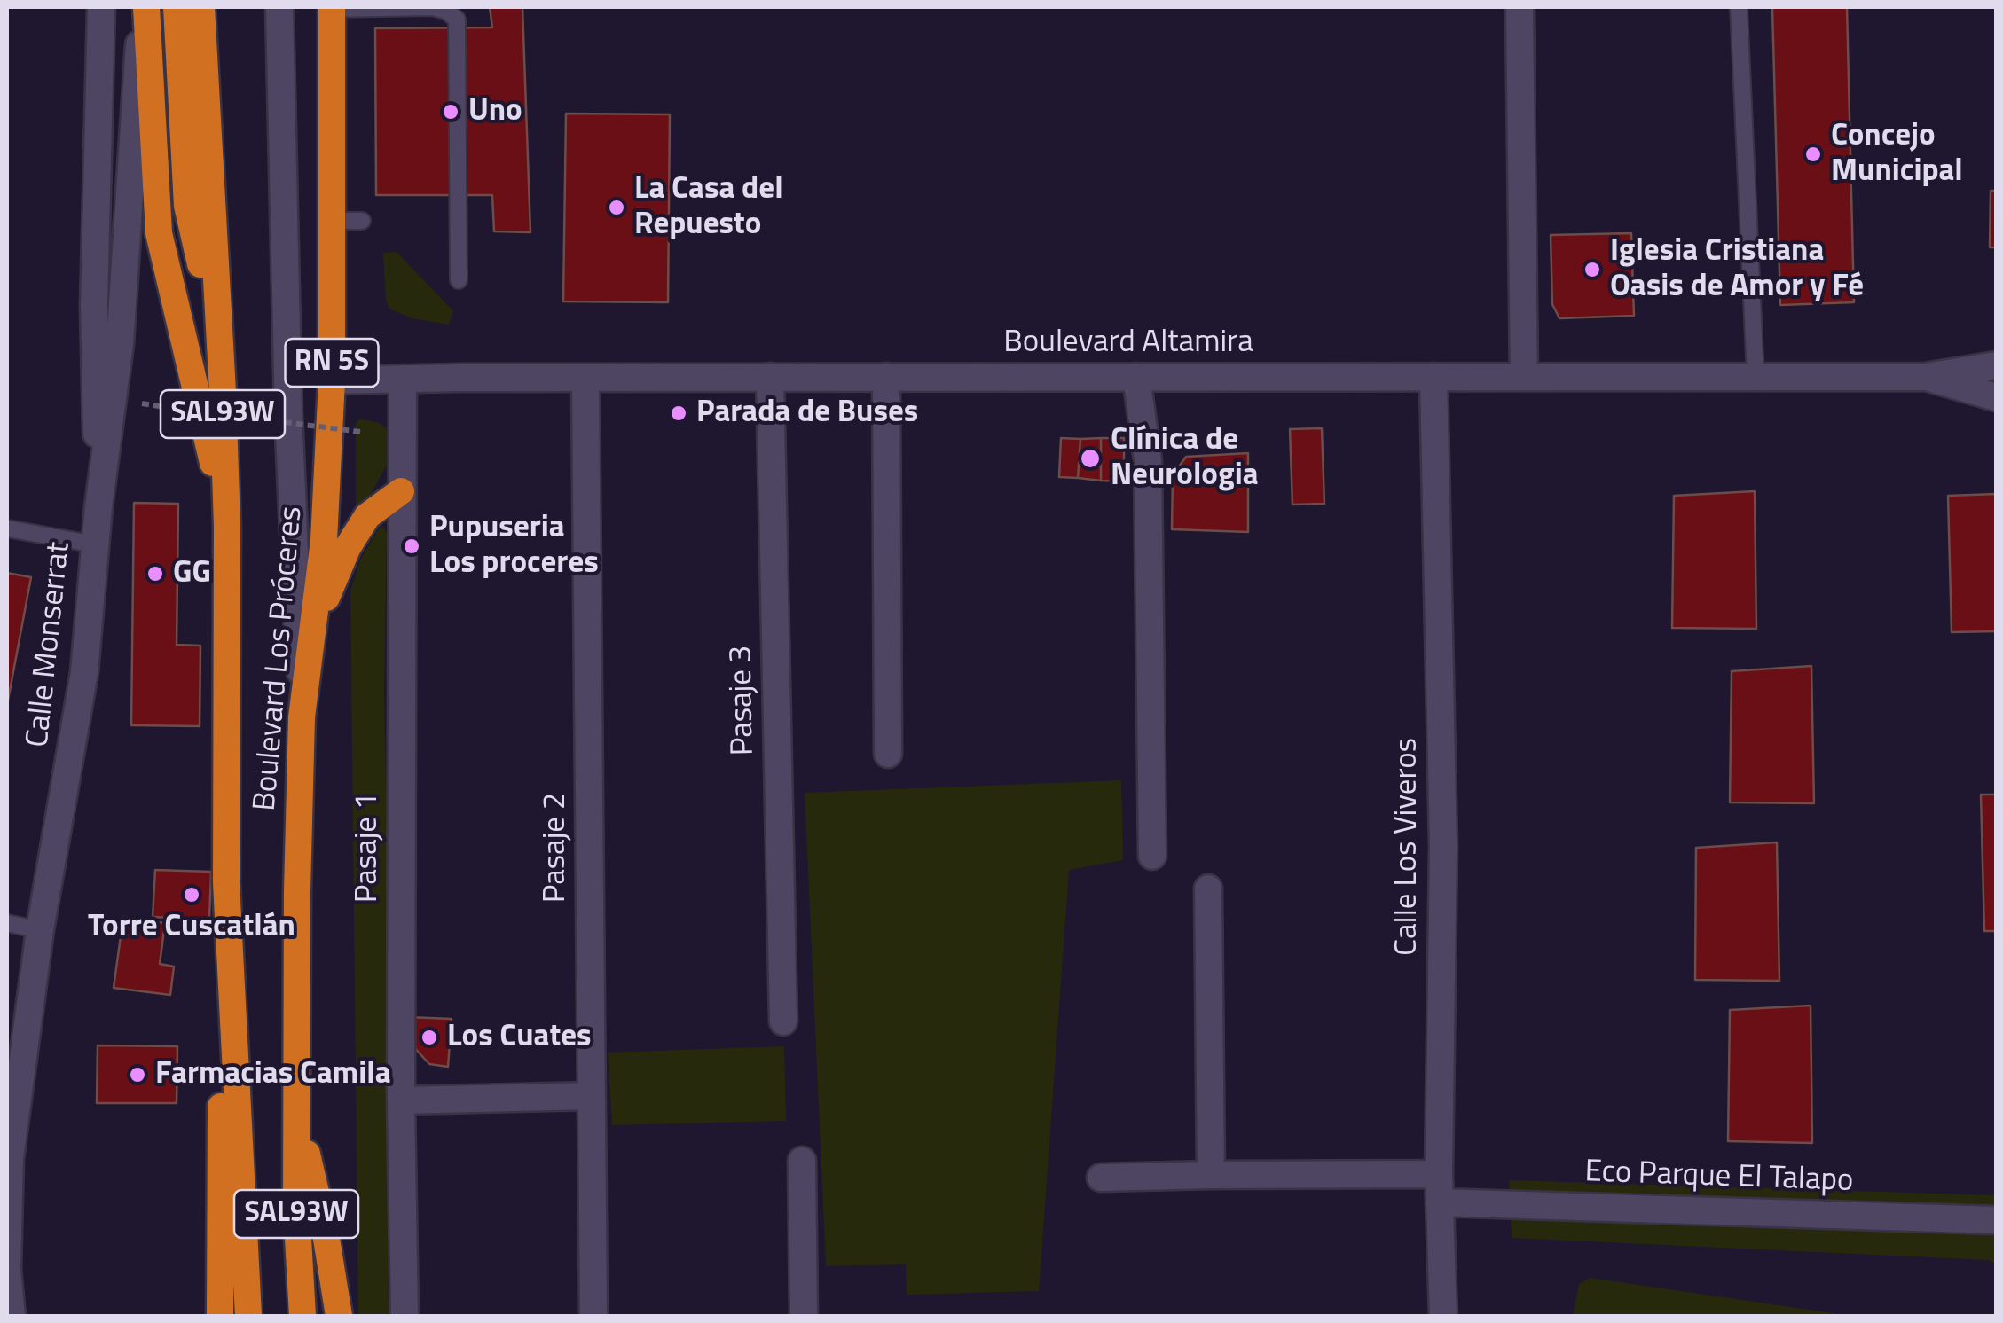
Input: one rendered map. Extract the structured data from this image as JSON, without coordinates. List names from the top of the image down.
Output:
{
  "streets": {
    "highway": ["RN 5S", "SAL93W", "Boulevard Los Próceres"],
    "street": [
      "Boulevard Altamira",
      "Calle Monserrat",
      "Pasaje 3",
      "Calle Los Viveros",
      "Pasaje 1",
      "Pasaje 2",
      "Eco Parque El Talapo"
    ]
  },
  "crossings": [
    ["Boulevard Altamira", "Boulevard Los Próceres"],
    ["Boulevard Altamira", "Pasaje 3"],
    ["Boulevard Altamira", "Calle Los Viveros"],
    ["Boulevard Altamira", "Pasaje 1"],
    ["Boulevard Altamira", "Pasaje 2"],
    ["Calle Los Viveros", "Eco Parque El Talapo"]
  ],
  "places": [
    "Uno",
    "Concejo Municipal",
    "La Casa del Repuesto",
    "Iglesia Cristiana Oasis de Amor y Fé",
    "Parada de Buses",
    "Clínica de Neurologia",
    "Pupuseria Los proceres",
    "GG",
    "Torre Cuscatlán",
    "Los Cuates",
    "Farmacias Camila"
  ]
}
